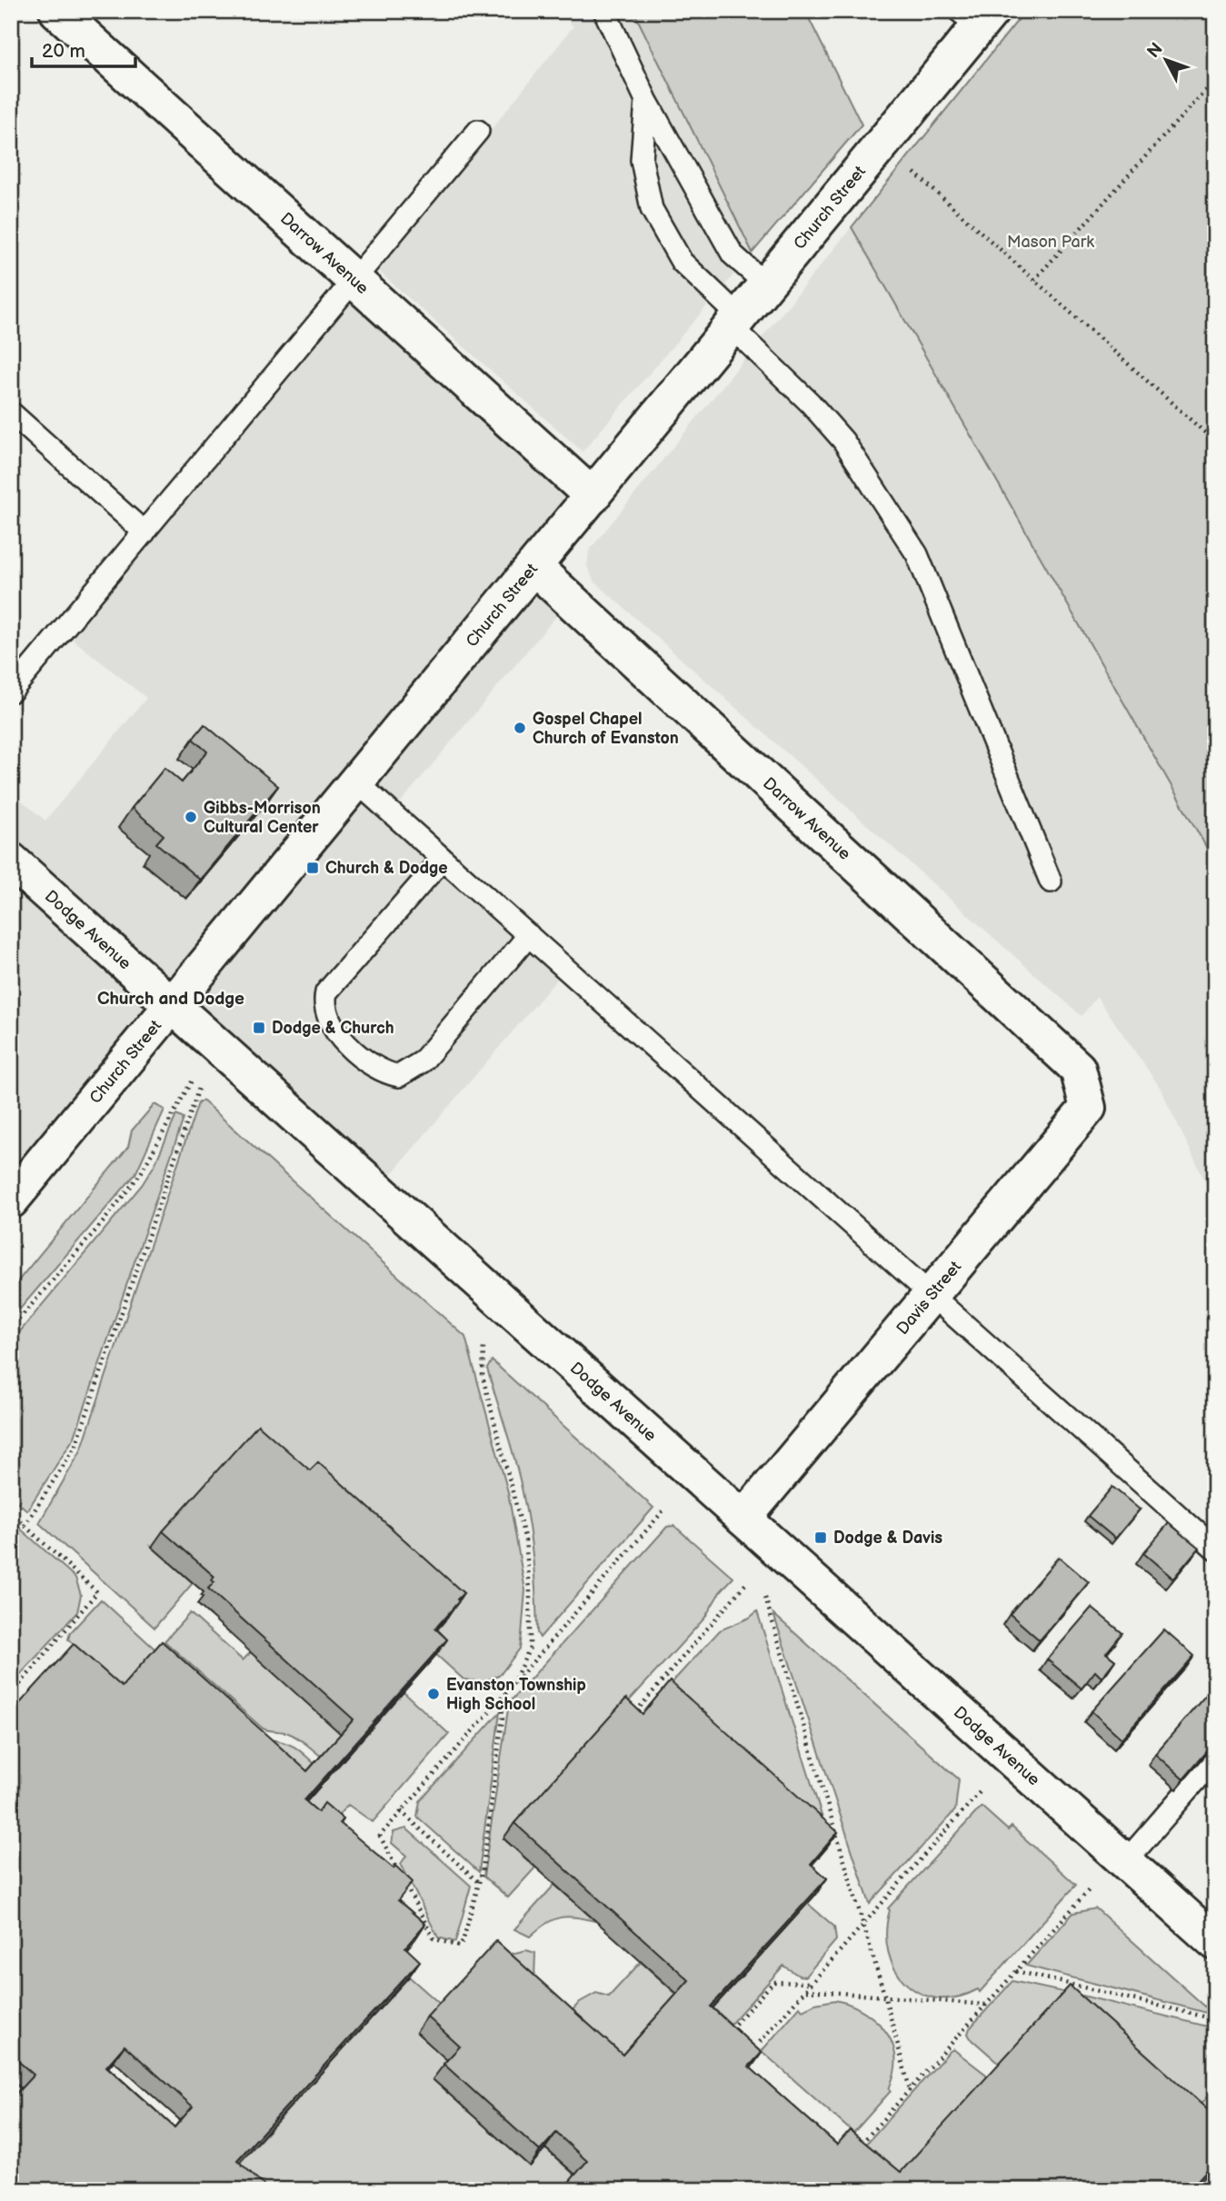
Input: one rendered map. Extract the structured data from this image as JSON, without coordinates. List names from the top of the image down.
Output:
{
  "streets": {
    "street": [
      "Church Street",
      "Darrow Avenue",
      "Dodge Avenue",
      "Davis Street"
    ]
  },
  "crossings": [
    ["Church Street", "Darrow Avenue"],
    ["Church Street", "Dodge Avenue"],
    ["Darrow Avenue", "Davis Street"],
    ["Dodge Avenue", "Davis Street"]
  ],
  "districts": ["Church and Dodge"],
  "parks": ["Mason Park"],
  "places": {
    "other": ["Gospel Chapel Church of Evanston", "Gibbs-Morrison Cultural Center", "Evanston Township High School"],
    "transit": ["Church & Dodge", "Dodge & Church", "Dodge & Davis"]
  },
  "scale_bar": "20 m",
  "north": "top left"
}
